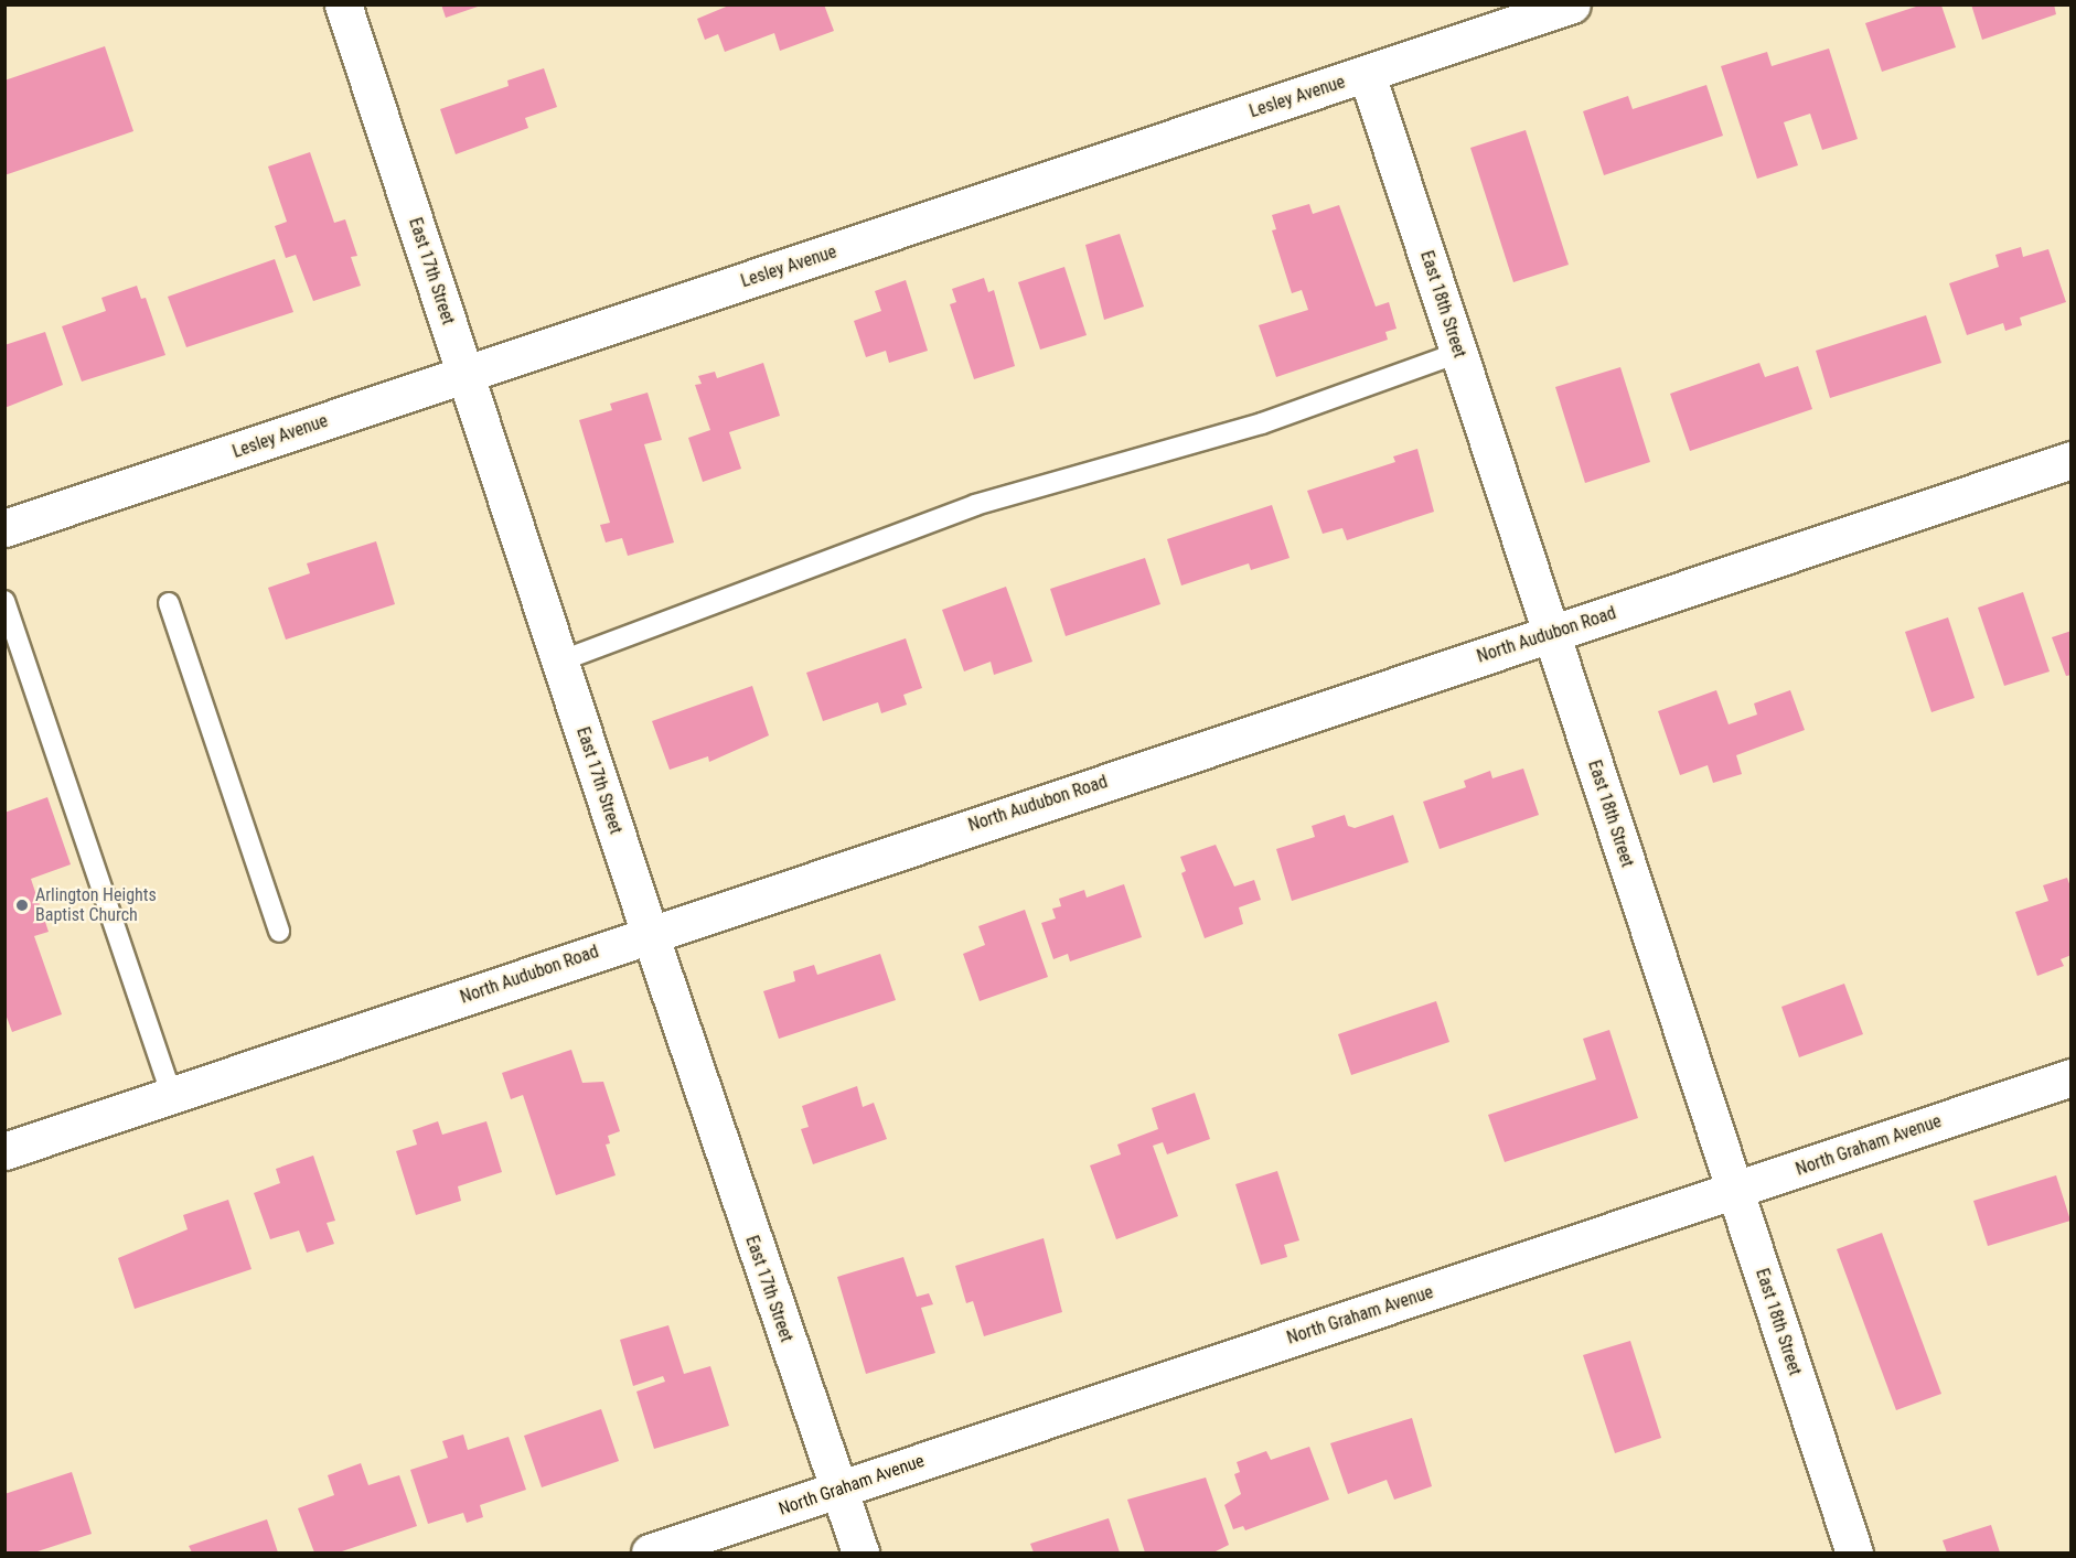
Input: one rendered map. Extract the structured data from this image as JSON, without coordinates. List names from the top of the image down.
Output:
{
  "streets": {
    "street": [
      "Lesley Avenue",
      "East 17th Street",
      "East 18th Street",
      "North Audubon Road",
      "North Graham Avenue"
    ]
  },
  "crossings": [
    ["Lesley Avenue", "East 17th Street"],
    ["Lesley Avenue", "East 18th Street"],
    ["East 17th Street", "North Audubon Road"],
    ["East 17th Street", "North Graham Avenue"],
    ["East 18th Street", "North Audubon Road"],
    ["East 18th Street", "North Graham Avenue"]
  ],
  "places": ["Arlington Heights Baptist Church"]
}
